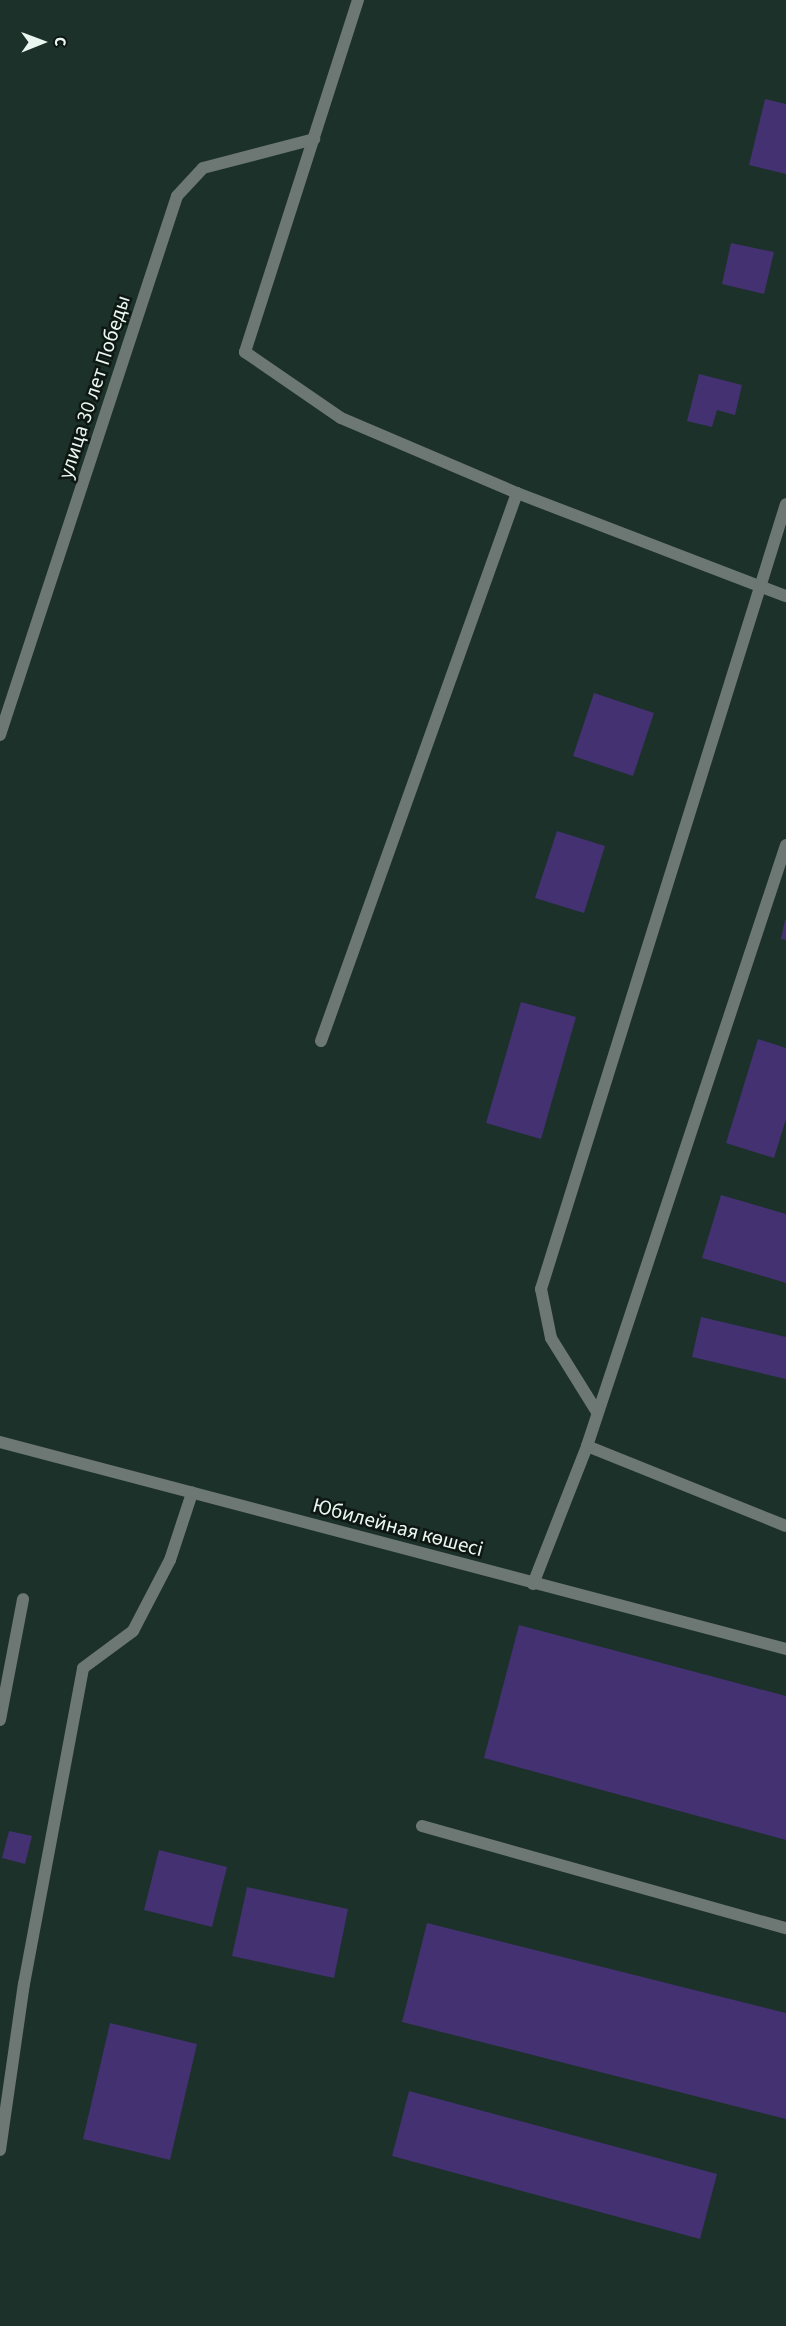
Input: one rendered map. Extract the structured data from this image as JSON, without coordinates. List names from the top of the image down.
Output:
{
  "streets": {
    "street": ["улица 30 лет Победы", "Юбилейная көшесі"]
  },
  "north": "right"
}
